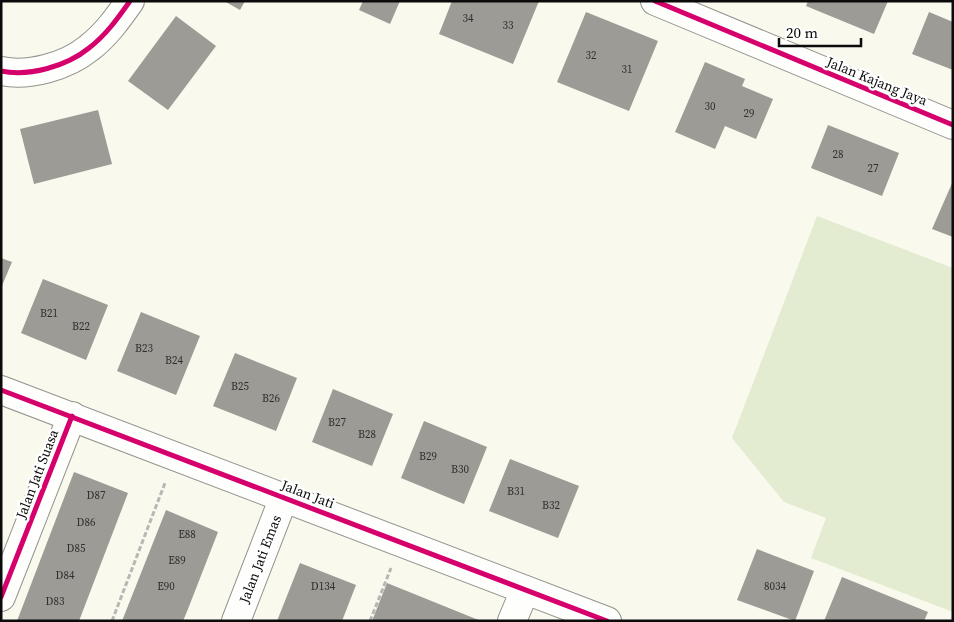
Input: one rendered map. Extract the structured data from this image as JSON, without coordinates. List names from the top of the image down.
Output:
{
  "streets": {
    "street": [
      "Jalan Kajang Jaya",
      "Jalan Jati Suasa",
      "Jalan Jati",
      "Jalan Jati Emas"
    ]
  },
  "crossings": [
    ["Jalan Jati Suasa", "Jalan Jati"],
    ["Jalan Jati", "Jalan Jati Emas"]
  ],
  "house_numbers": [
    "34",
    "33",
    "32",
    "31",
    "30",
    "29",
    "28",
    "27",
    "B21",
    "B22",
    "B23",
    "B24",
    "B25",
    "B26",
    "B27",
    "B28",
    "B29",
    "B30",
    "B31",
    "D87",
    "B32",
    "D86",
    "E88",
    "D85",
    "E89",
    "D84",
    "E90",
    "D134",
    "8034",
    "D83"
  ],
  "scale_bar": "20 m"
}
